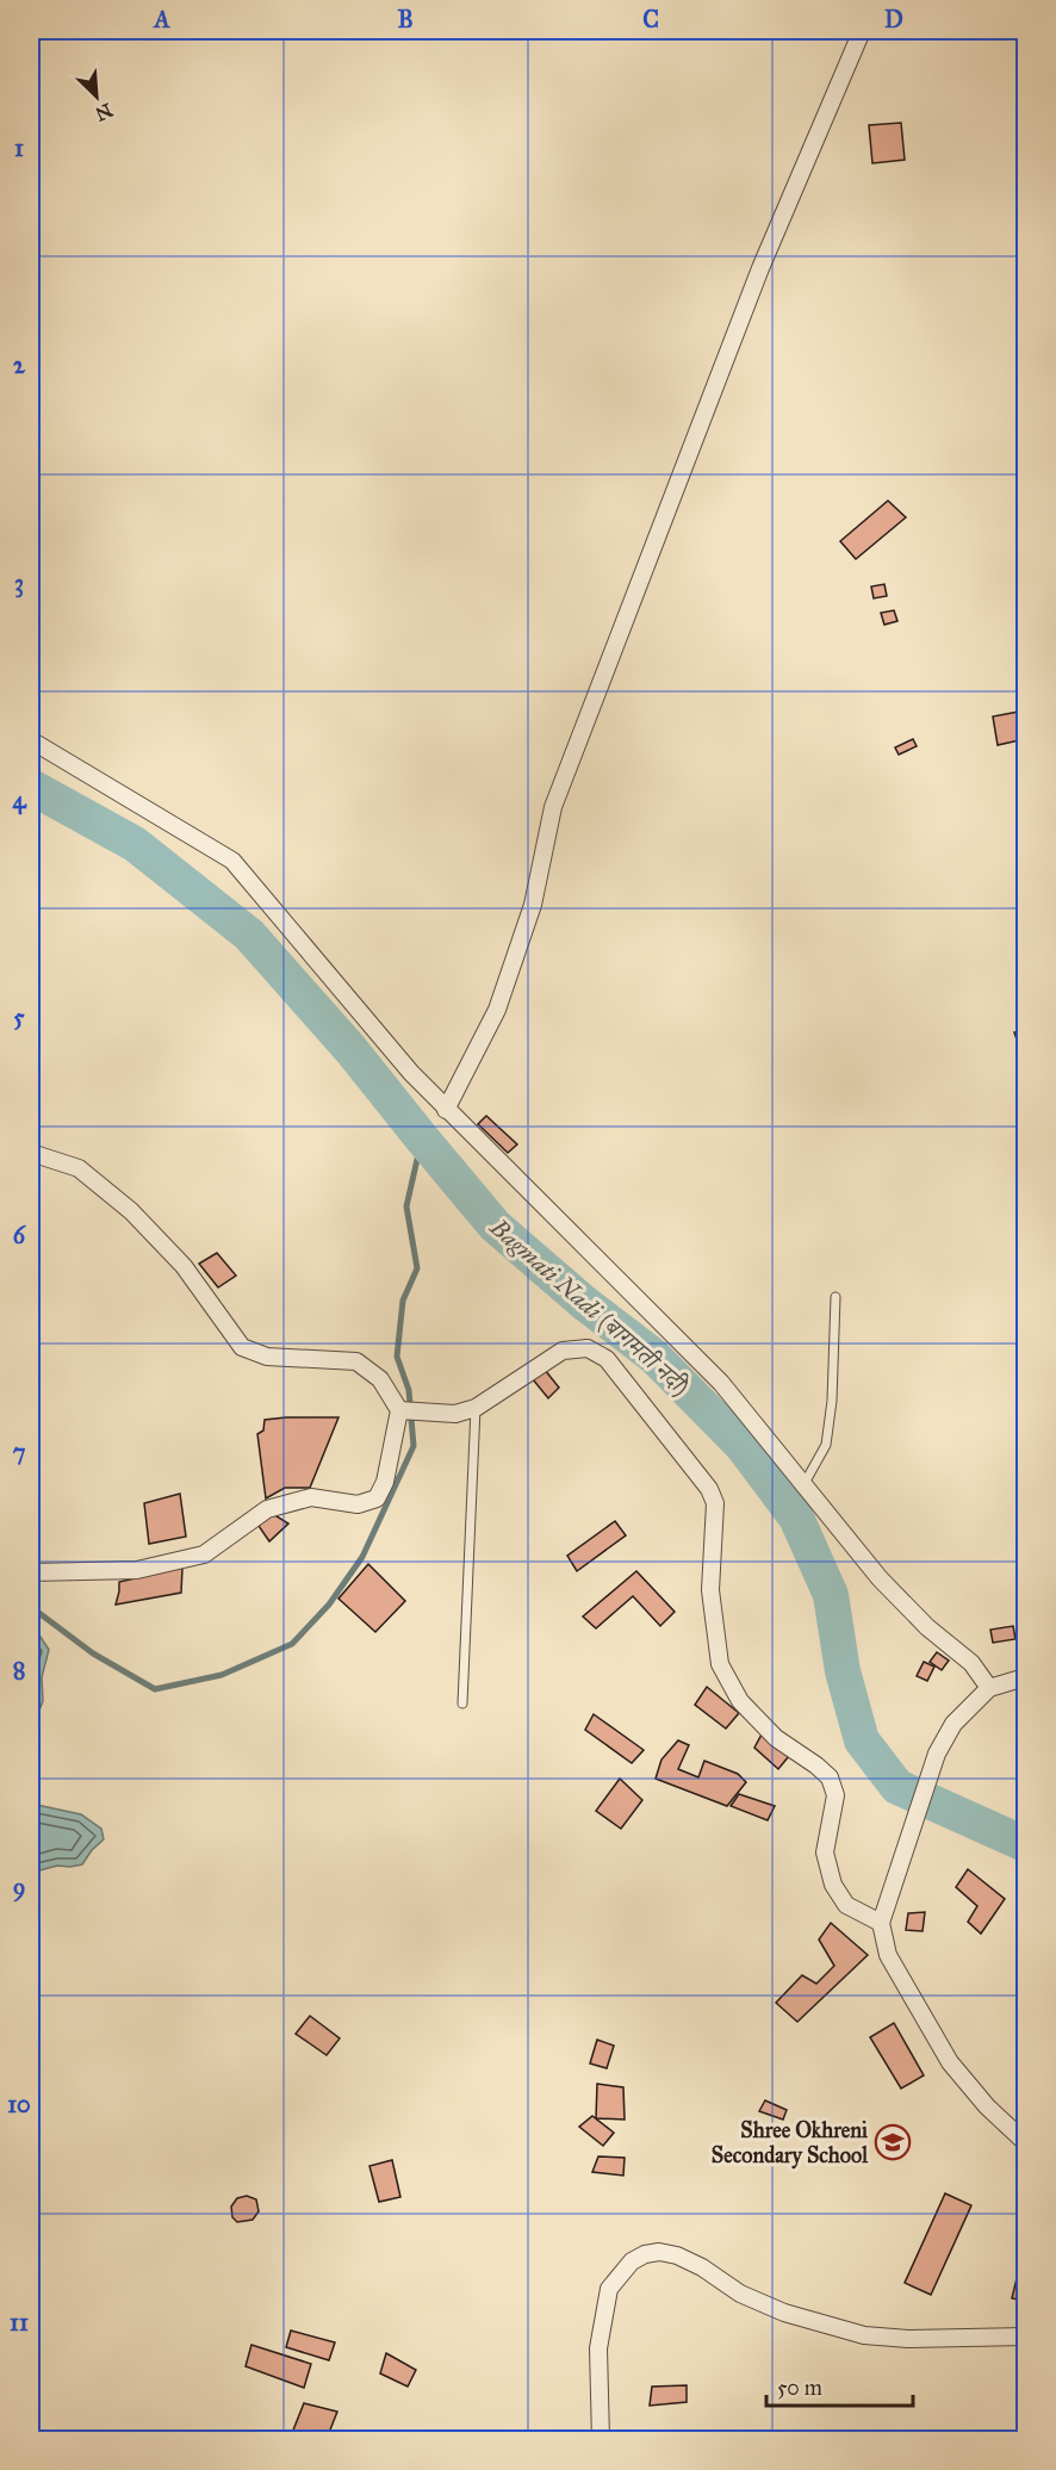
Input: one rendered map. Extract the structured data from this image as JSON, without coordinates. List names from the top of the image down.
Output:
{
  "water": ["Bagmati Nadi (बागमती नदी)"],
  "places": {
    "school or university": ["Shree Okhreni Secondary School"]
  },
  "scale_bar": "50 m",
  "north": "bottom right",
  "grid": {
    "columns": [
      "A",
      "B",
      "C",
      "D"
    ],
    "rows": [
      "1",
      "2",
      "3",
      "4",
      "5",
      "6",
      "7",
      "8",
      "9",
      "10",
      "11"
    ]
  }
}
